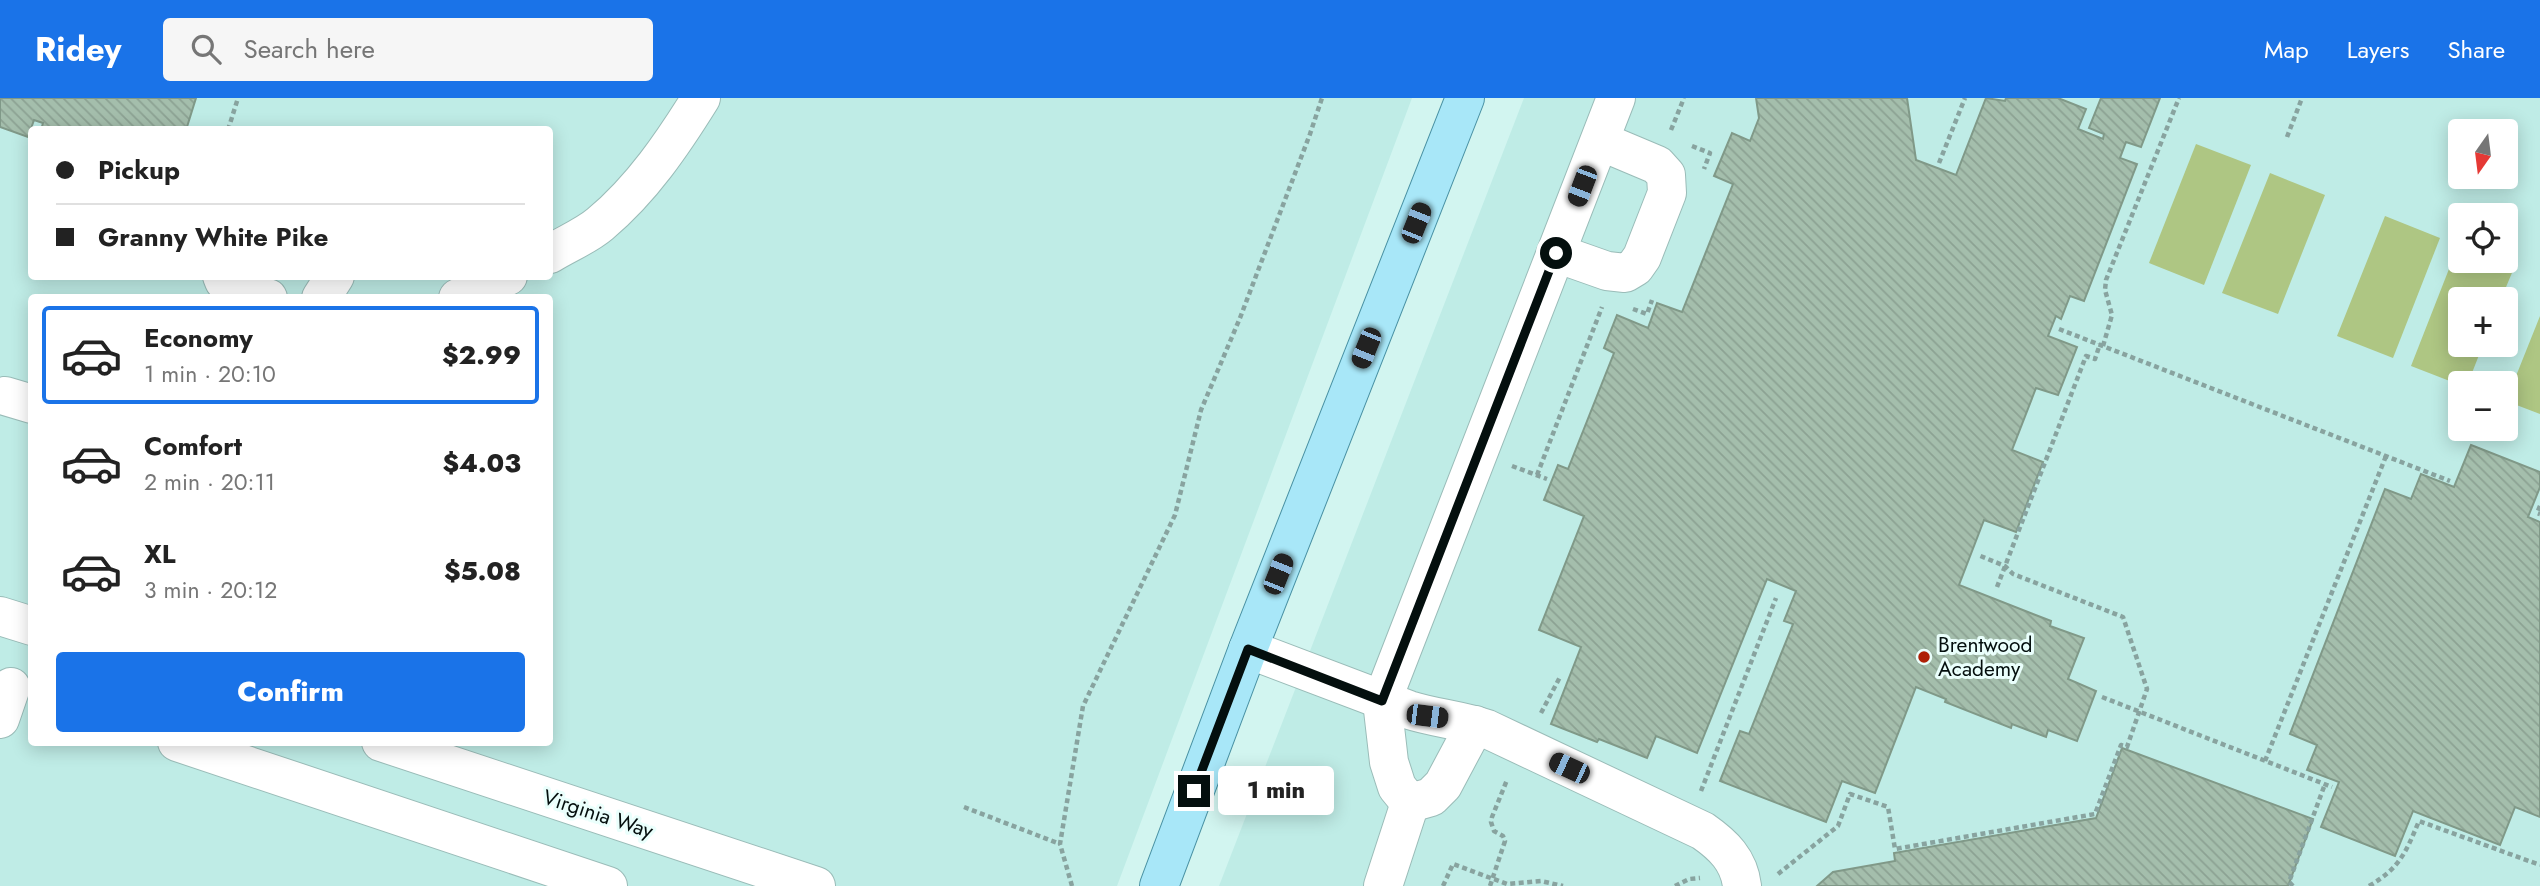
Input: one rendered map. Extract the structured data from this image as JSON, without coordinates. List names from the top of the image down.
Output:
{
  "streets": {
    "street": ["Virginia Way"]
  },
  "places": ["Brentwood Academy"],
  "north": "bottom",
  "page": {
    "header": "Ridey",
    "search": "Search here",
    "nav": ["Map", "Layers", "Share"],
    "map_buttons": ["+", "−"],
    "banner": ["Pickup", "Granny White Pike"],
    "list": [
      {
        "name": "Economy",
        "note": "1 min · 20:10",
        "value": "$2.99"
      },
      {
        "name": "Comfort",
        "note": "2 min · 20:11",
        "value": "$4.03"
      },
      {
        "name": "XL",
        "note": "3 min · 20:12",
        "value": "$5.08"
      }
    ],
    "buttons": "Confirm",
    "bubble": "1 min"
  }
}
